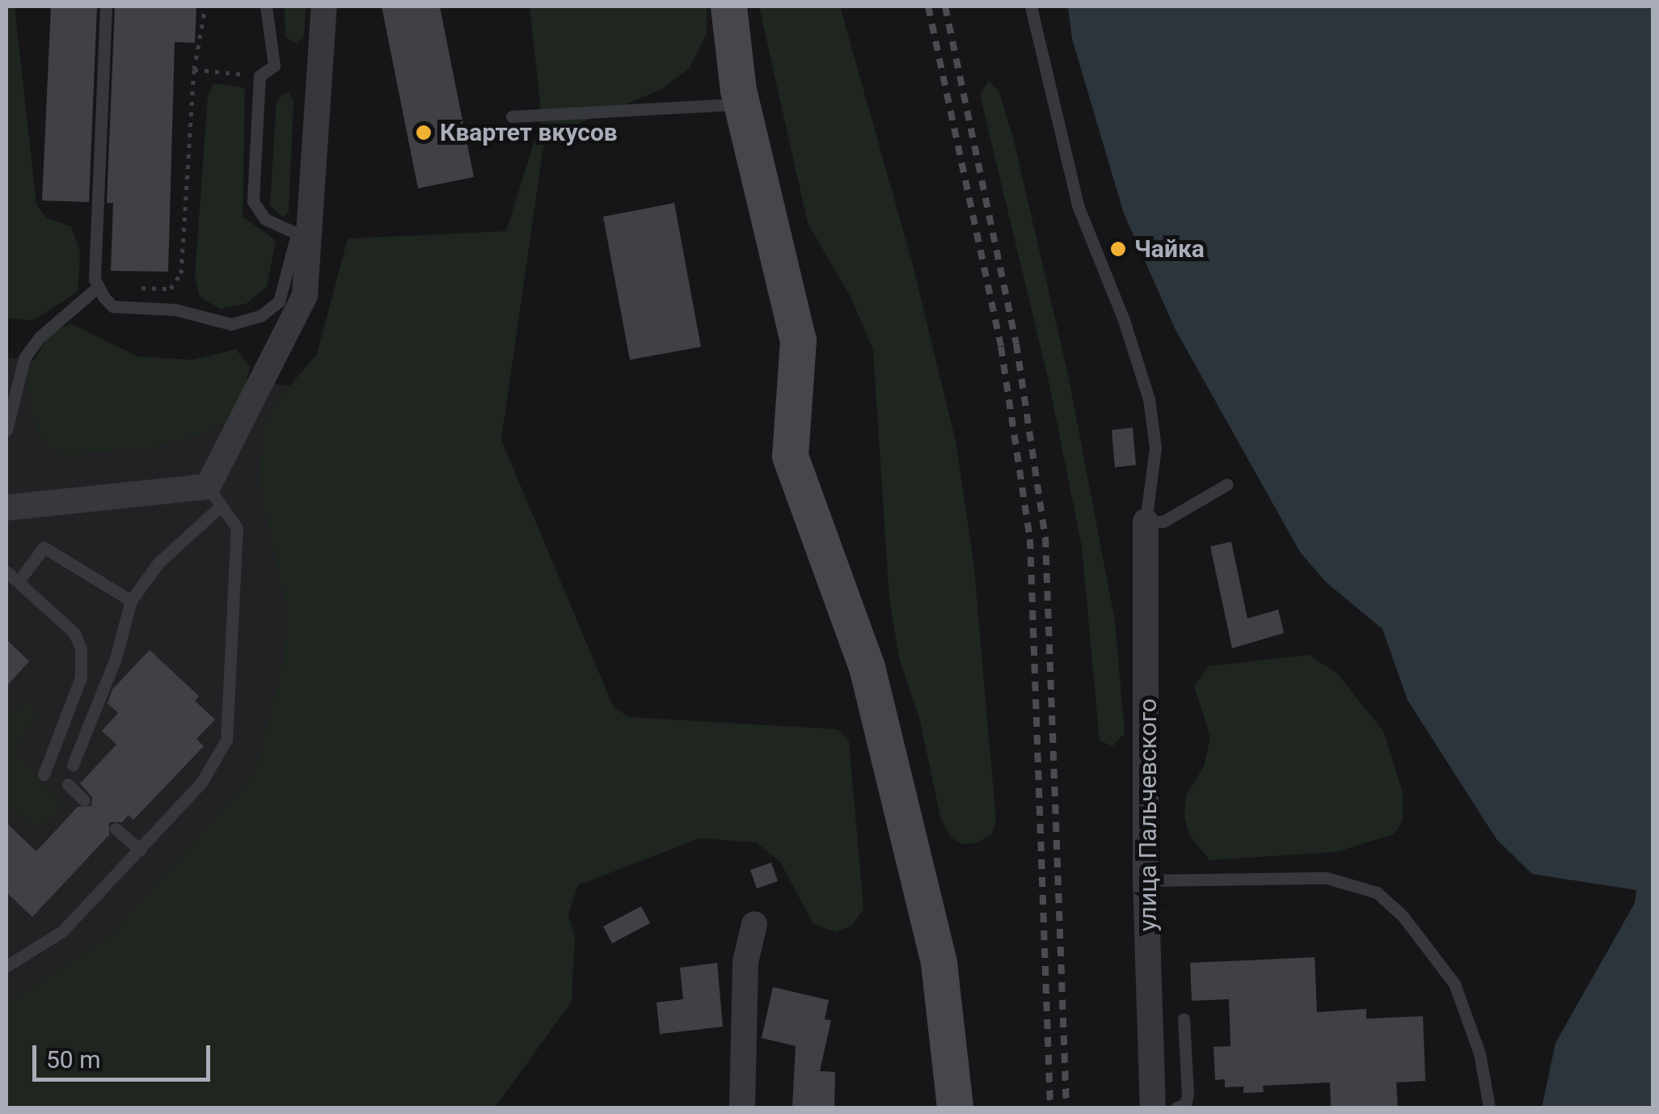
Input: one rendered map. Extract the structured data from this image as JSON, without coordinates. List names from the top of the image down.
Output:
{
  "streets": {
    "street": ["улица Пальчевского"]
  },
  "places": ["Квартет вкусов", "Чайка"],
  "scale_bar": "50 m"
}
